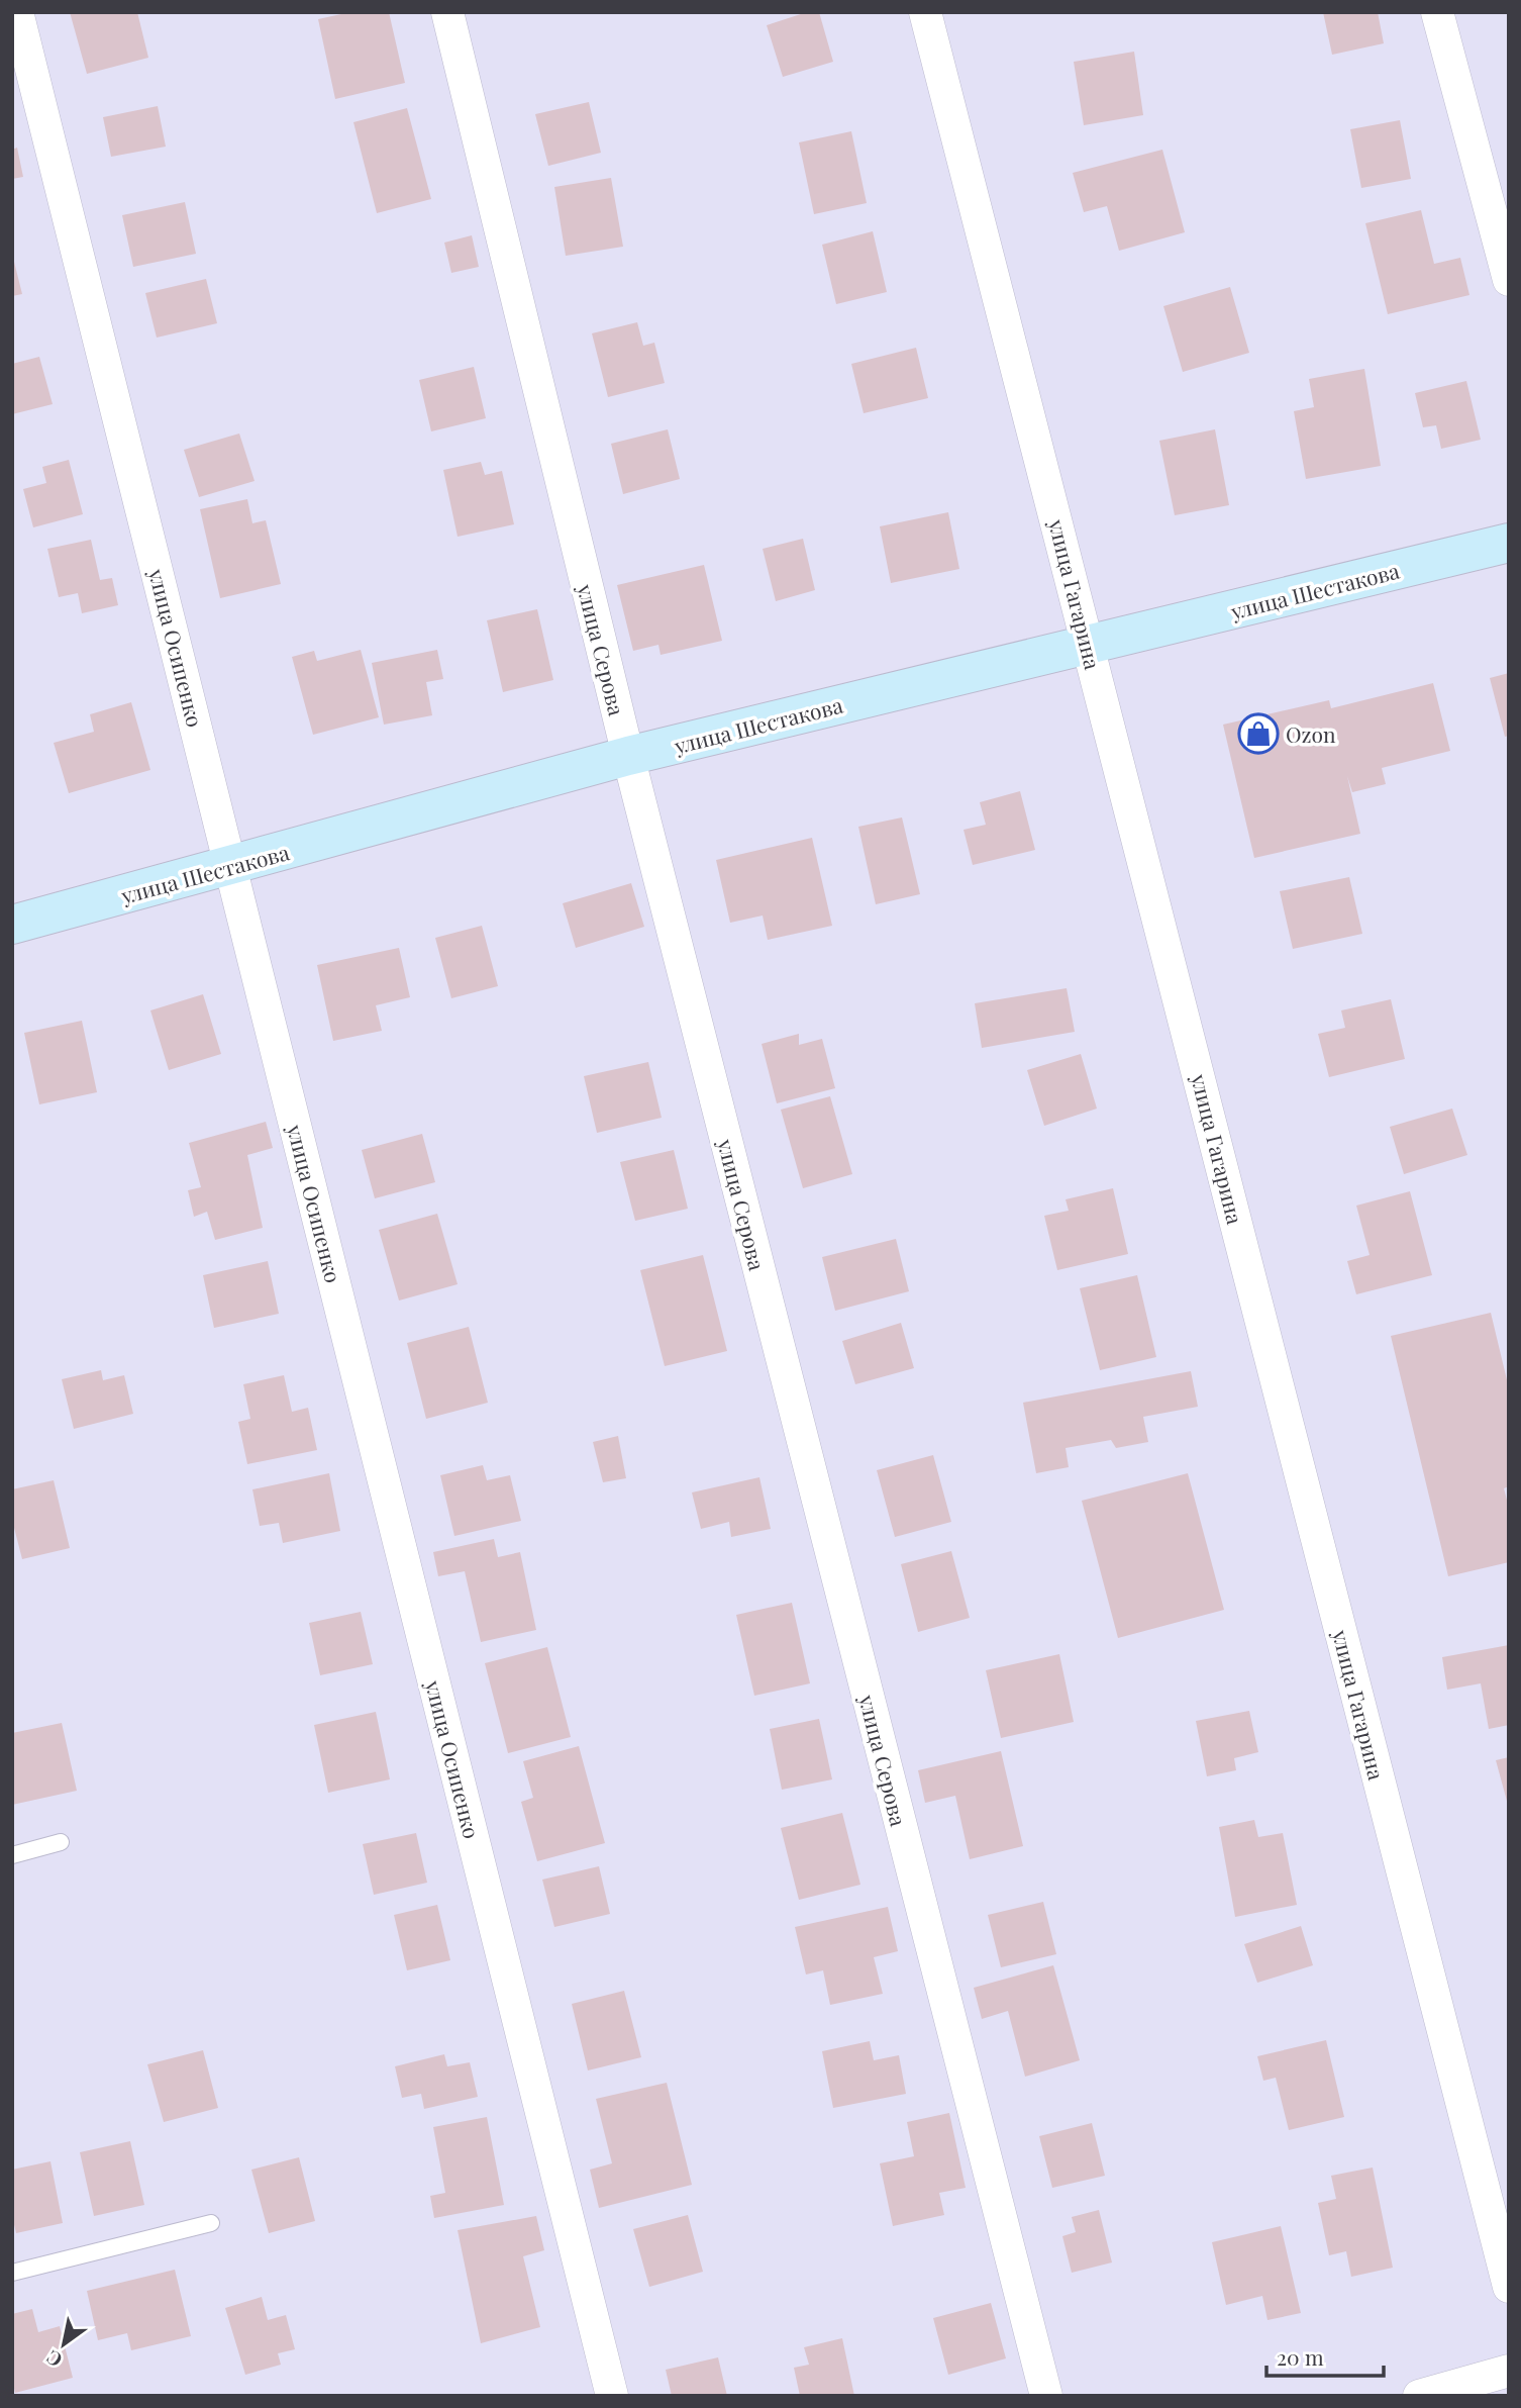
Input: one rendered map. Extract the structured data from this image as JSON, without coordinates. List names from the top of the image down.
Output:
{
  "streets": {
    "main road": ["улица Шестакова"],
    "street": ["улица Гагарина", "улица Осипенко", "улица Серова"]
  },
  "crossings": [
    ["улица Шестакова", "улица Гагарина"],
    ["улица Шестакова", "улица Осипенко"],
    ["улица Шестакова", "улица Серова"]
  ],
  "places": {
    "shop": ["Ozon"]
  },
  "scale_bar": "20 m",
  "north": "bottom left"
}
